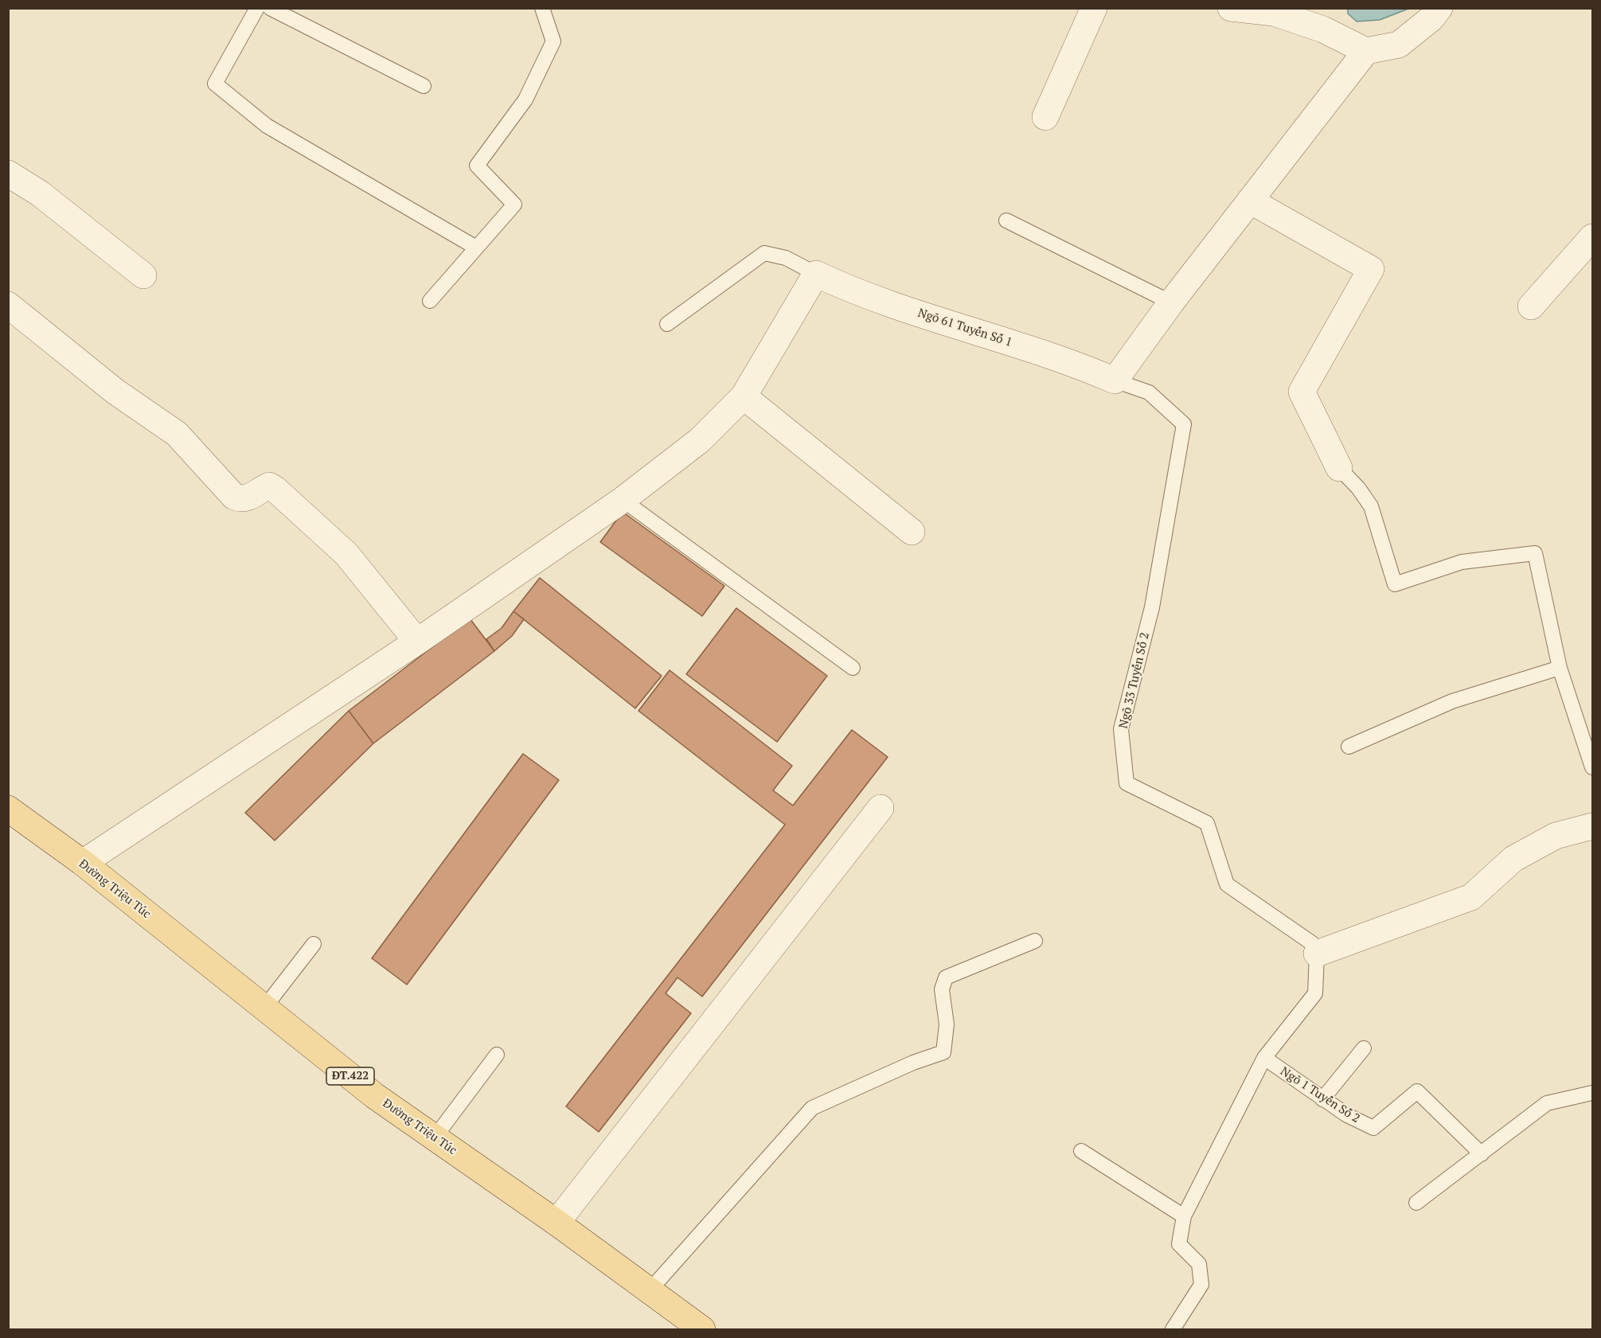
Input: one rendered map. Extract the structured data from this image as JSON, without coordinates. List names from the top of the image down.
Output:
{
  "streets": {
    "main road": ["Đường Triệu Túc", "ĐT.422"],
    "street": ["Ngõ 61 Tuyến Số 1"],
    "lane": ["Ngõ 33 Tuyến Số 2", "Ngõ 1 Tuyến Số 2"]
  },
  "crossings": [
    ["Ngõ 61 Tuyến Số 1", "Ngõ 33 Tuyến Số 2"]
  ]
}
